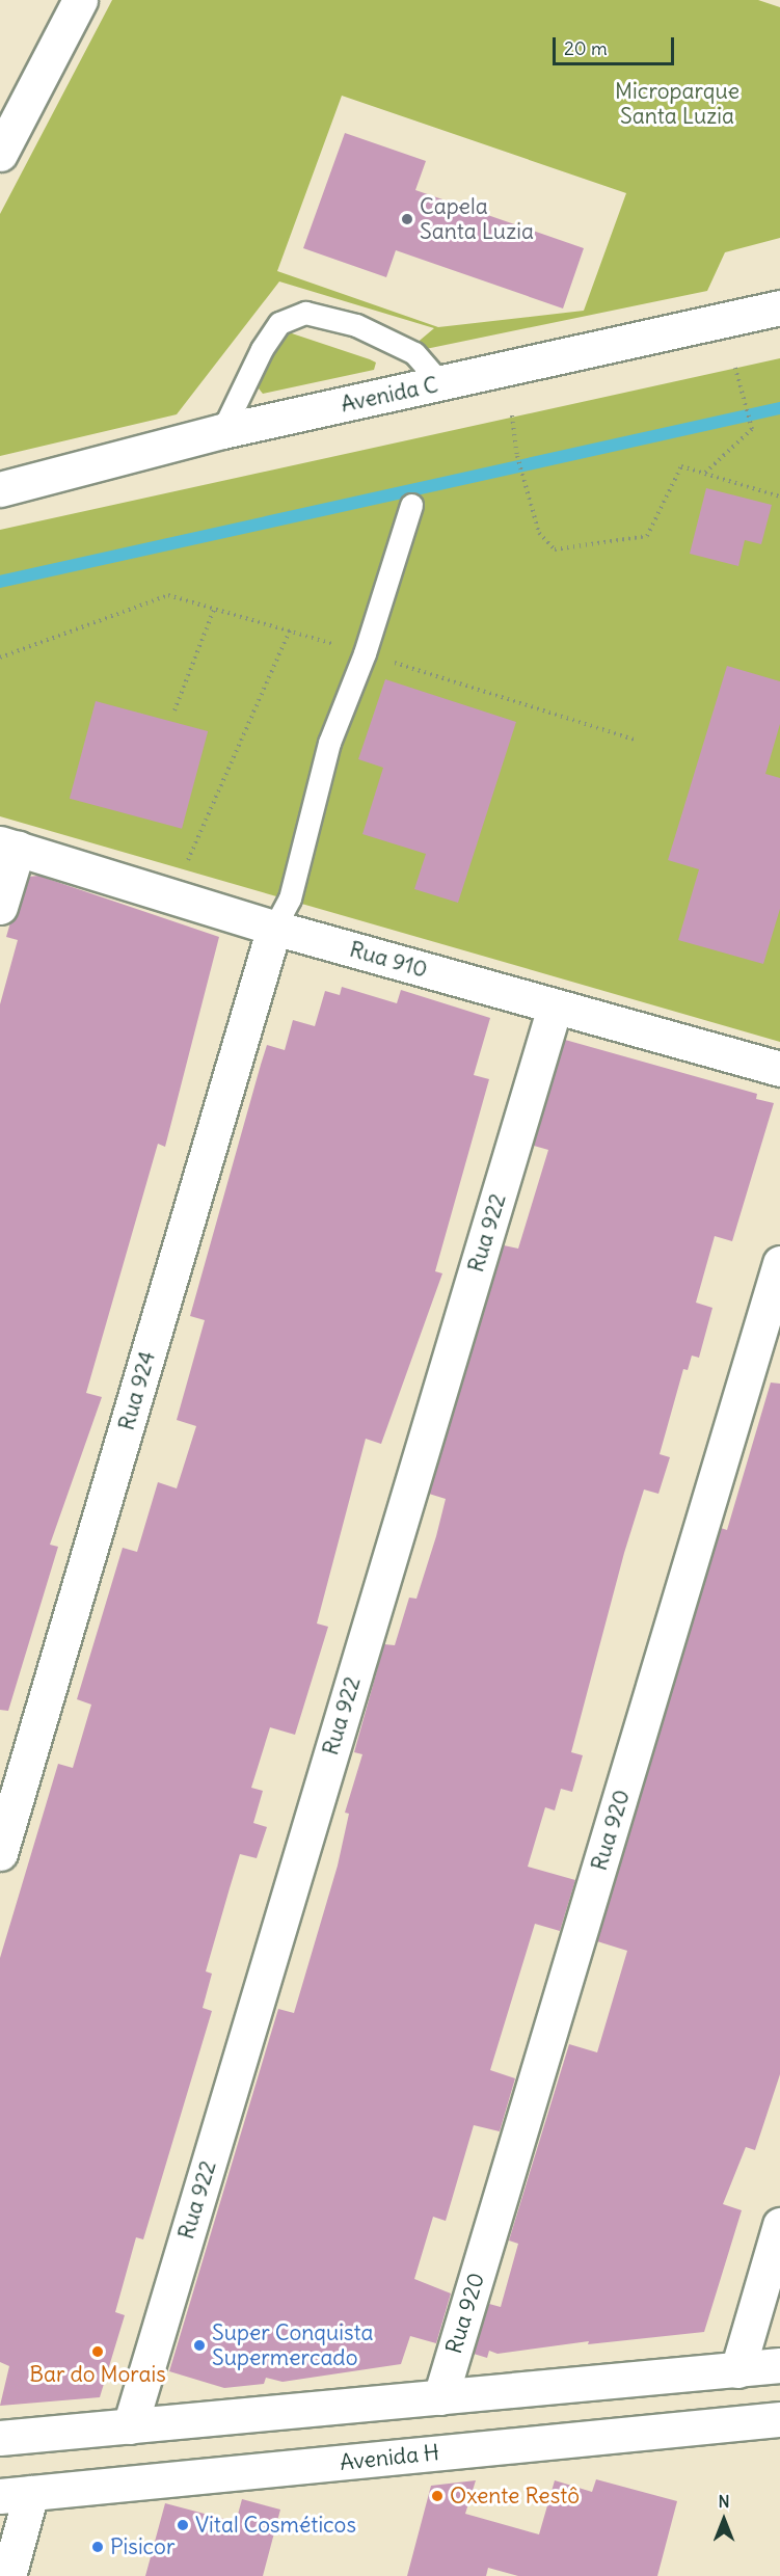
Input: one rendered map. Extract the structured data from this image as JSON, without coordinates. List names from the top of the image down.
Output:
{
  "streets": {
    "street": [
      "Avenida C",
      "Rua 910",
      "Rua 922",
      "Rua 924",
      "Rua 920",
      "Avenida H"
    ]
  },
  "crossings": [
    ["Rua 910", "Rua 922"],
    ["Rua 910", "Rua 924"]
  ],
  "parks": ["Microparque Santa Luzia"],
  "places": [
    "Capela Santa Luzia",
    "Super Conquista Supermercado",
    "Bar do Morais",
    "Oxente Restô",
    "Vital Cosméticos",
    "Pisicor"
  ],
  "scale_bar": "20 m",
  "north": "top"
}
